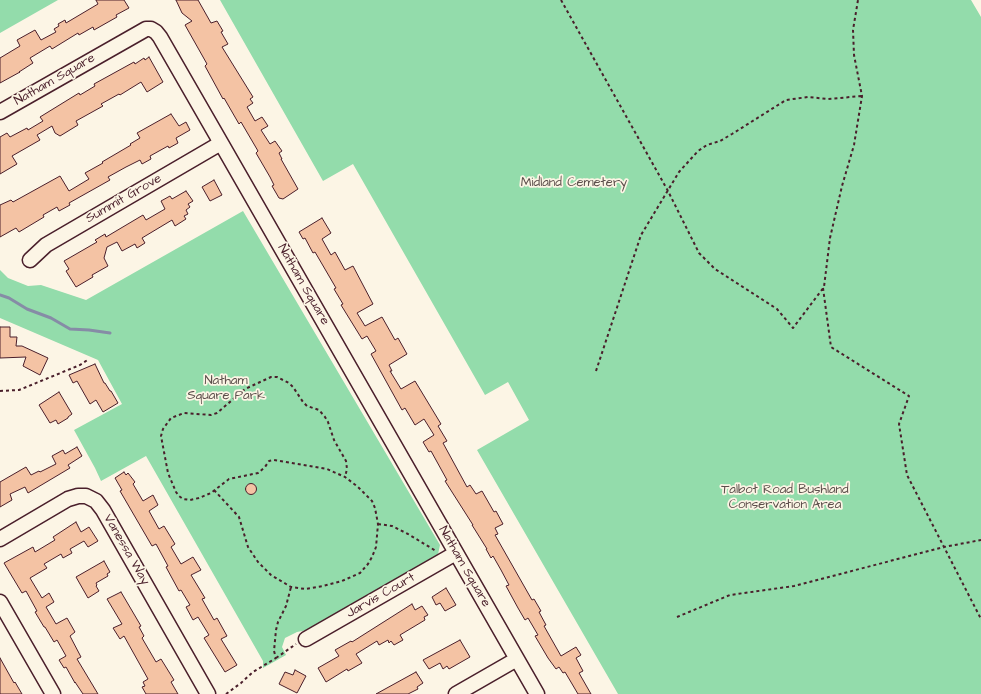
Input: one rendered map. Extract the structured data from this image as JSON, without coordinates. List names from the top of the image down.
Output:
{
  "streets": {
    "street": [
      "Natham Square",
      "Summit Grove",
      "Vanessa Way",
      "Jarvis Court"
    ]
  },
  "crossings": [
    ["Natham Square", "Summit Grove"],
    ["Natham Square", "Jarvis Court"]
  ],
  "parks": ["Midland Cemetery", "Natham Square Park", "Talbot Road Bushland Conservation Area"]
}
